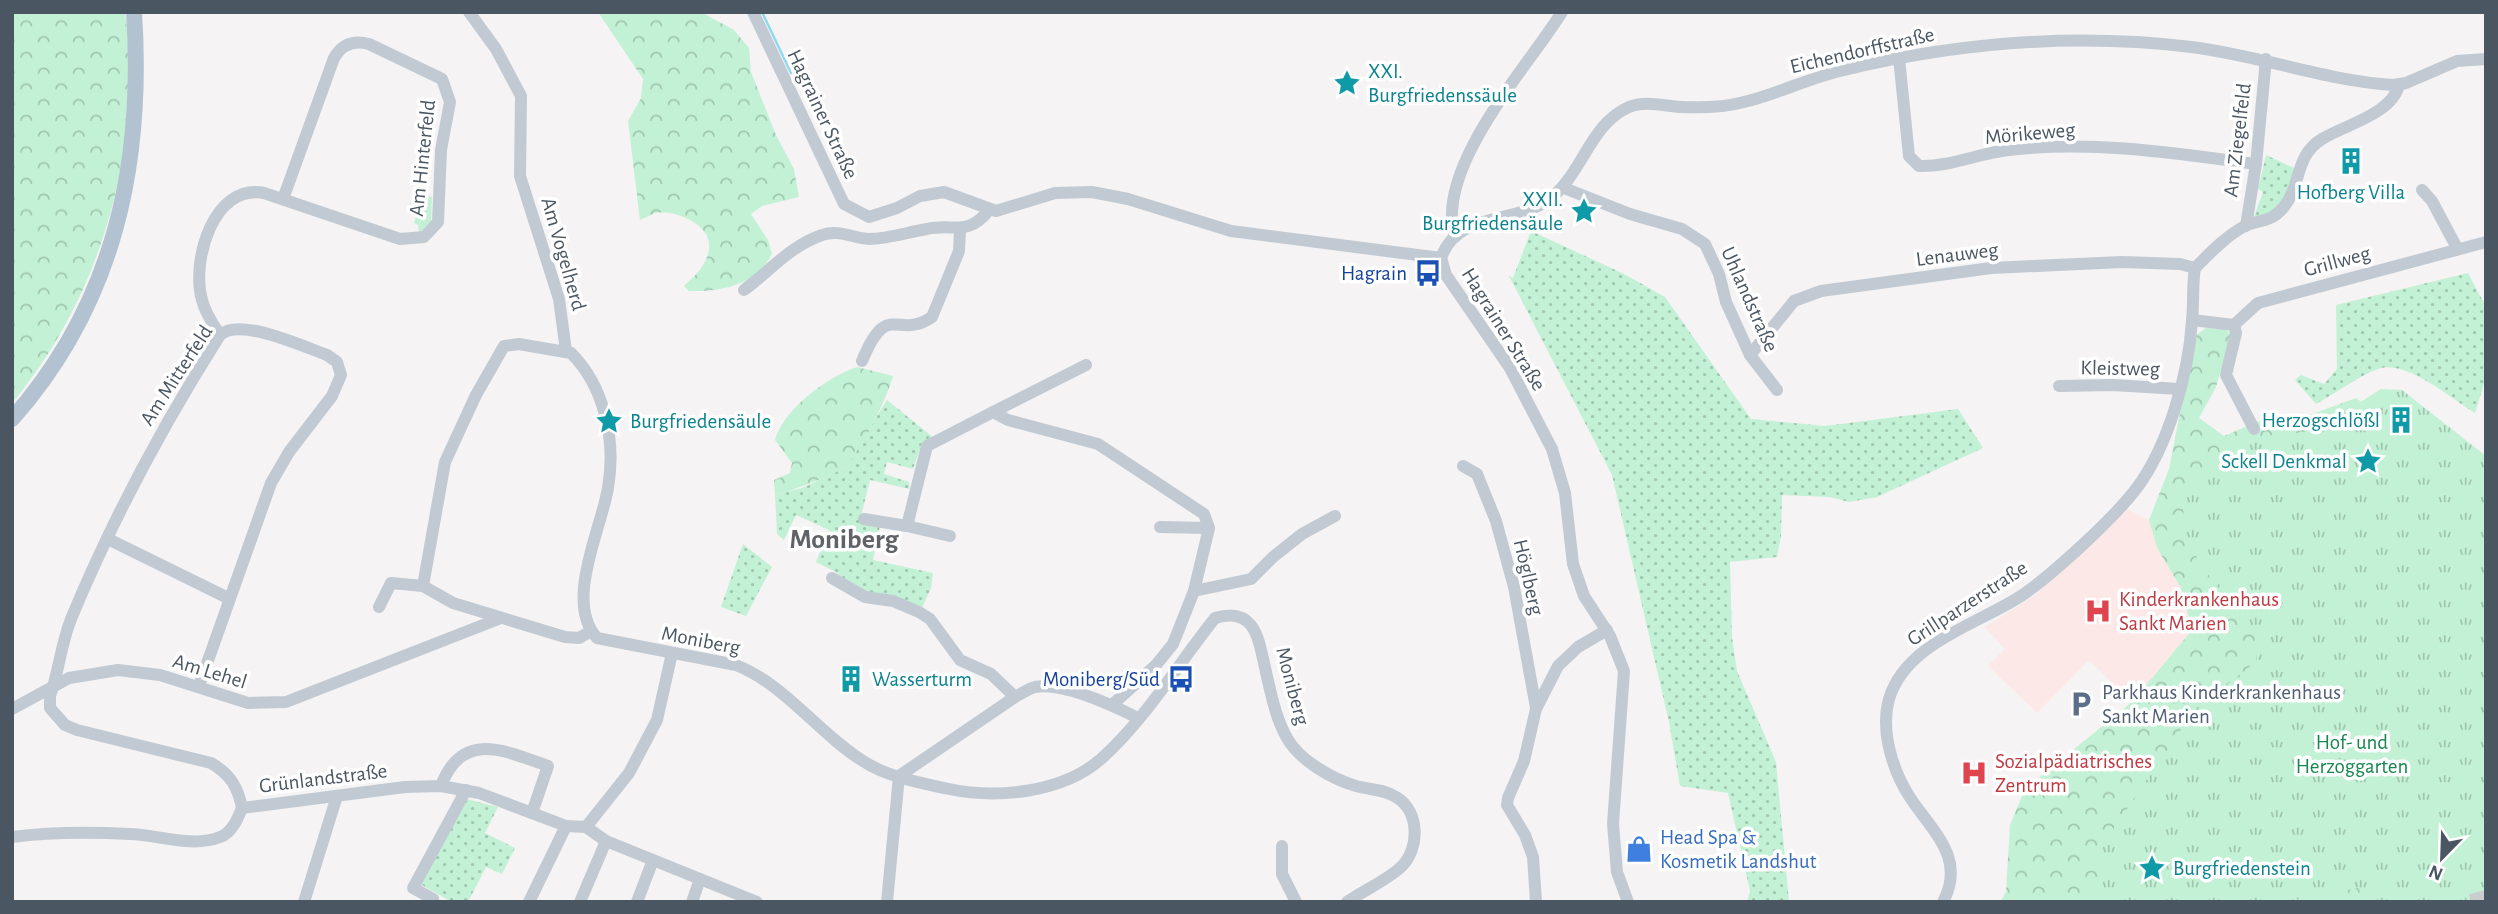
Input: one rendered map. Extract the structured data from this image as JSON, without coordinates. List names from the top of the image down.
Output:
{
  "streets": {
    "street": [
      "Eichendorffstraße",
      "Hagrainer Straße",
      "Mörikeweg",
      "Am Ziegelfeld",
      "Am Hinterfeld",
      "Am Vogelherd",
      "Lenauweg",
      "Grillweg",
      "Uhlandstraße",
      "Kleistweg",
      "Am Mitterfeld",
      "Höglberg",
      "Grillparzerstraße",
      "Moniberg",
      "Am Lehel",
      "Grünlandstraße"
    ]
  },
  "crossings": [
    ["Eichendorffstraße", "Mörikeweg"],
    ["Eichendorffstraße", "Am Ziegelfeld"],
    ["Eichendorffstraße", "Uhlandstraße"],
    ["Hagrainer Straße", "Höglberg"],
    ["Mörikeweg", "Am Ziegelfeld"],
    ["Am Hinterfeld", "Am Mitterfeld"],
    ["Lenauweg", "Uhlandstraße"],
    ["Lenauweg", "Grillparzerstraße"],
    ["Kleistweg", "Grillparzerstraße"],
    ["Am Mitterfeld", "Am Lehel"]
  ],
  "districts": ["Moniberg"],
  "parks": ["Hof- und Herzoggarten"],
  "places": {
    "place": [
      "XXI. Burgfriedenssäule",
      "XXII. Burgfriedensäule",
      "Burgfriedensäule",
      "Sckell Denkmal",
      "Burgfriedenstein"
    ],
    "building": ["Hofberg Villa", "Herzogschlößl", "Wasserturm"],
    "bus stop": ["Hagrain", "Moniberg/Süd"],
    "hospital": ["Kinderkrankenhaus Sankt Marien", "Sozialpädiatrisches Zentrum"],
    "parking": ["Parkhaus Kinderkrankenhaus Sankt Marien"],
    "shop": ["Head Spa & Kosmetik Landshut"]
  },
  "north": "bottom left"
}
